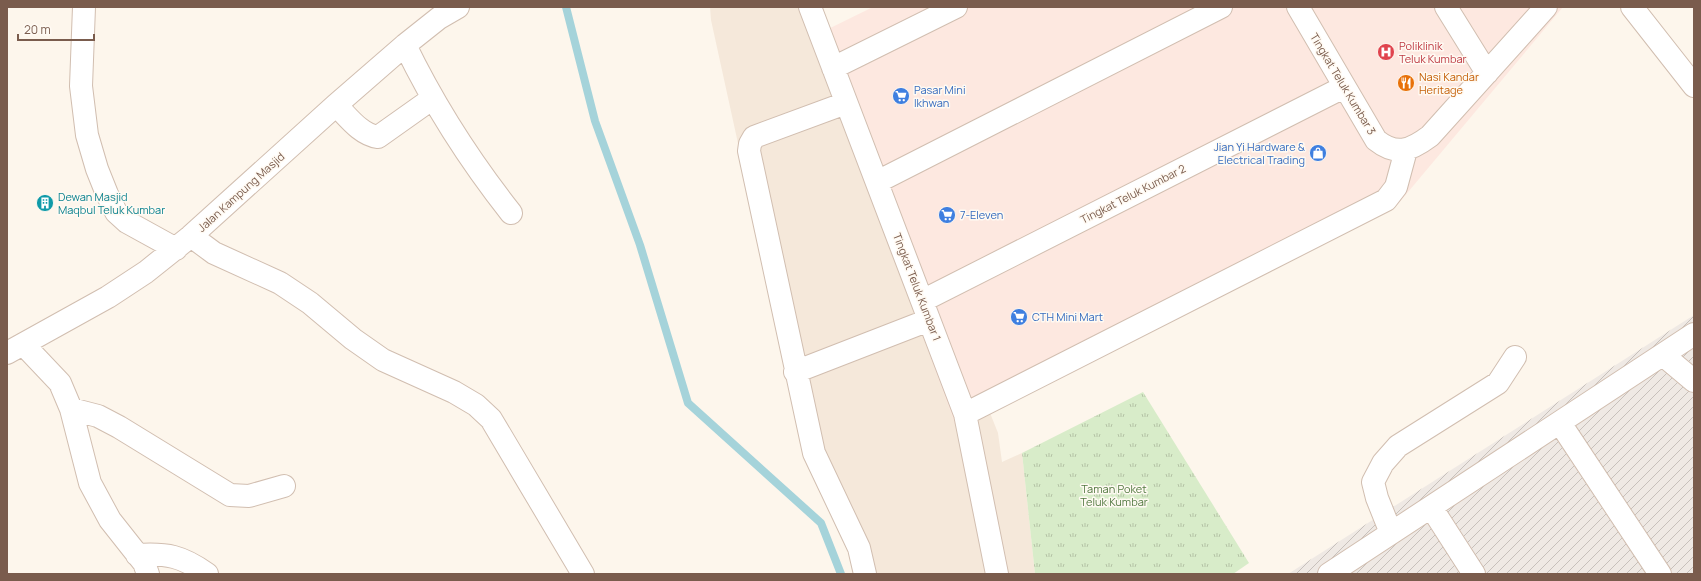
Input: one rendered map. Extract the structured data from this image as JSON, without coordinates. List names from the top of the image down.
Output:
{
  "streets": {
    "street": [
      "Tingkat Teluk Kumbar 3",
      "Jalan Kampung Masjid",
      "Tingkat Teluk Kumbar 2",
      "Tingkat Teluk Kumbar 1"
    ]
  },
  "crossings": [
    ["Tingkat Teluk Kumbar 3", "Tingkat Teluk Kumbar 2"],
    ["Tingkat Teluk Kumbar 2", "Tingkat Teluk Kumbar 1"]
  ],
  "parks": ["Taman Poket Teluk Kumbar"],
  "places": {
    "hospital": ["Poliklinik Teluk Kumbar"],
    "restaurant": ["Nasi Kandar Heritage"],
    "supermarket": ["Pasar Mini Ikhwan", "7-Eleven", "CTH Mini Mart"],
    "shop": ["Jian Yi Hardware & Electrical Trading"],
    "building": ["Dewan Masjid Maqbul Teluk Kumbar"]
  },
  "scale_bar": "20 m"
}
